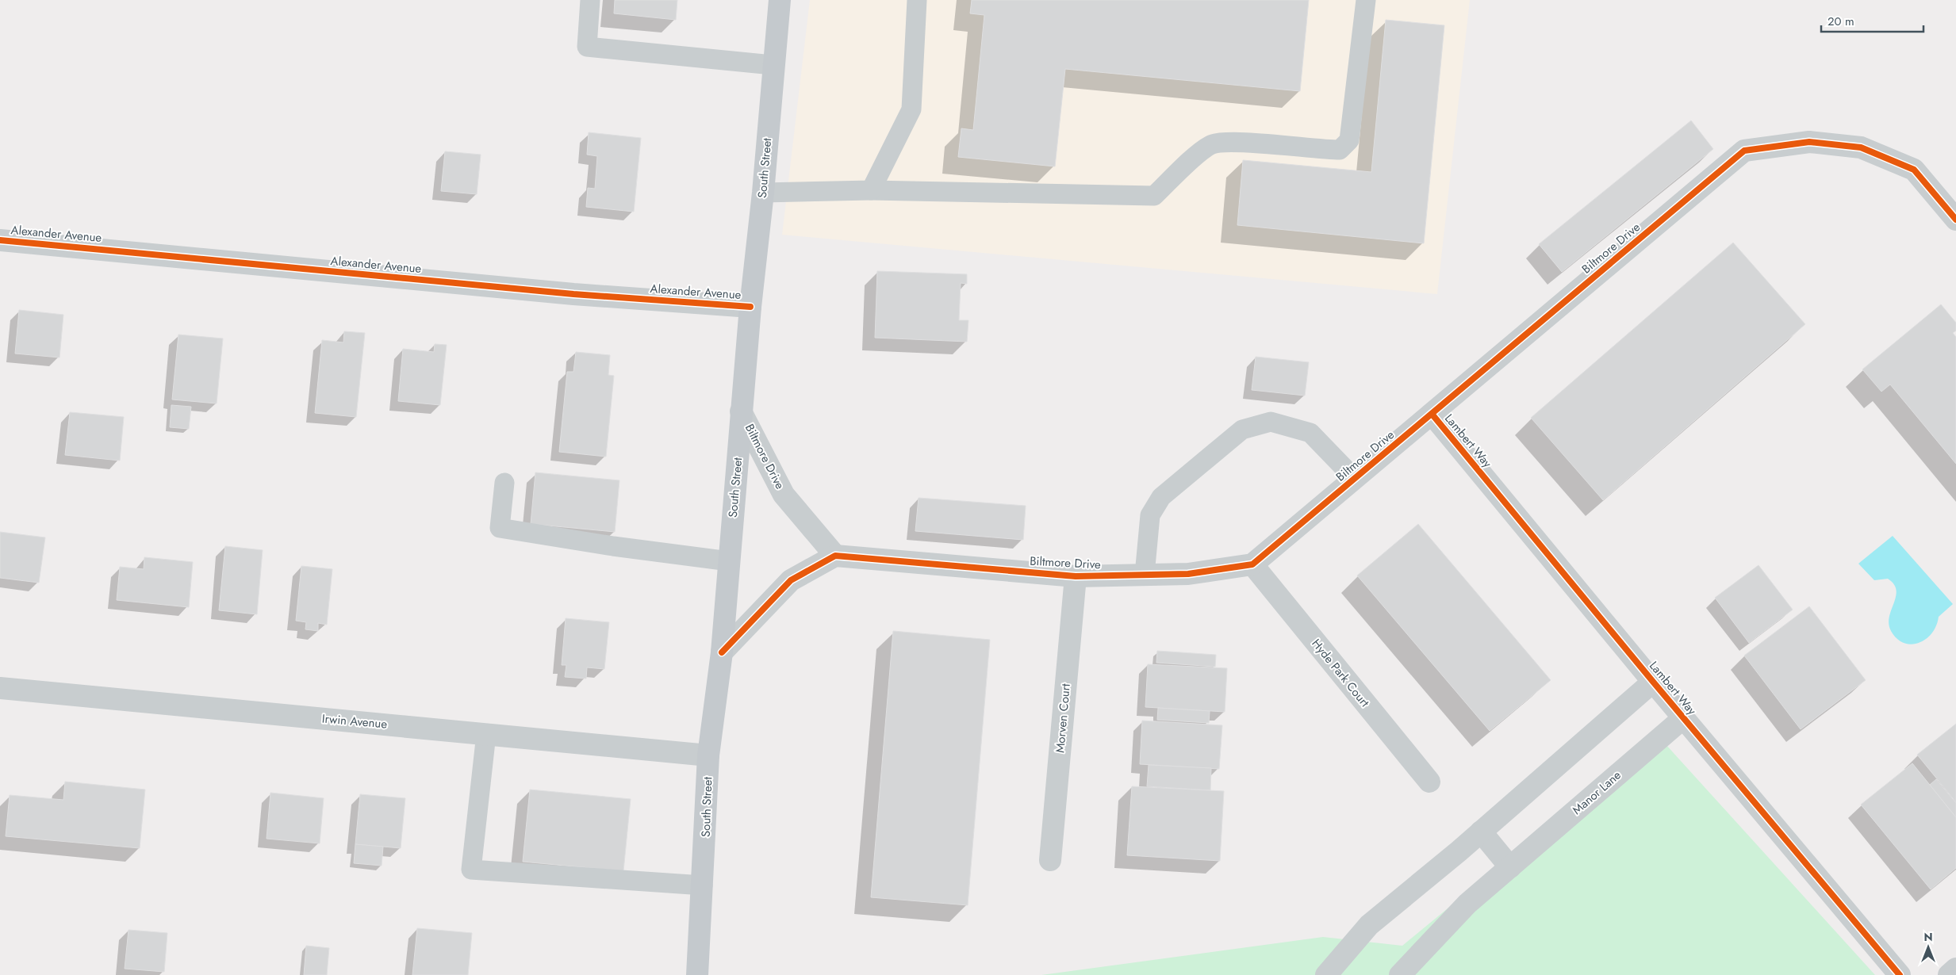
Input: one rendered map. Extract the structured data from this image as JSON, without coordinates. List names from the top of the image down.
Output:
{
  "streets": {
    "main road": ["South Street"],
    "street": [
      "Alexander Avenue",
      "Biltmore Drive",
      "Lambert Way",
      "Hyde Park Court",
      "Morven Court",
      "Irwin Avenue",
      "Manor Lane"
    ]
  },
  "crossings": [
    ["South Street", "Alexander Avenue"],
    ["South Street", "Biltmore Drive"],
    ["South Street", "Irwin Avenue"],
    ["Biltmore Drive", "Lambert Way"],
    ["Biltmore Drive", "Hyde Park Court"],
    ["Biltmore Drive", "Morven Court"],
    ["Lambert Way", "Manor Lane"]
  ],
  "scale_bar": "20 m",
  "north": "top"
}
